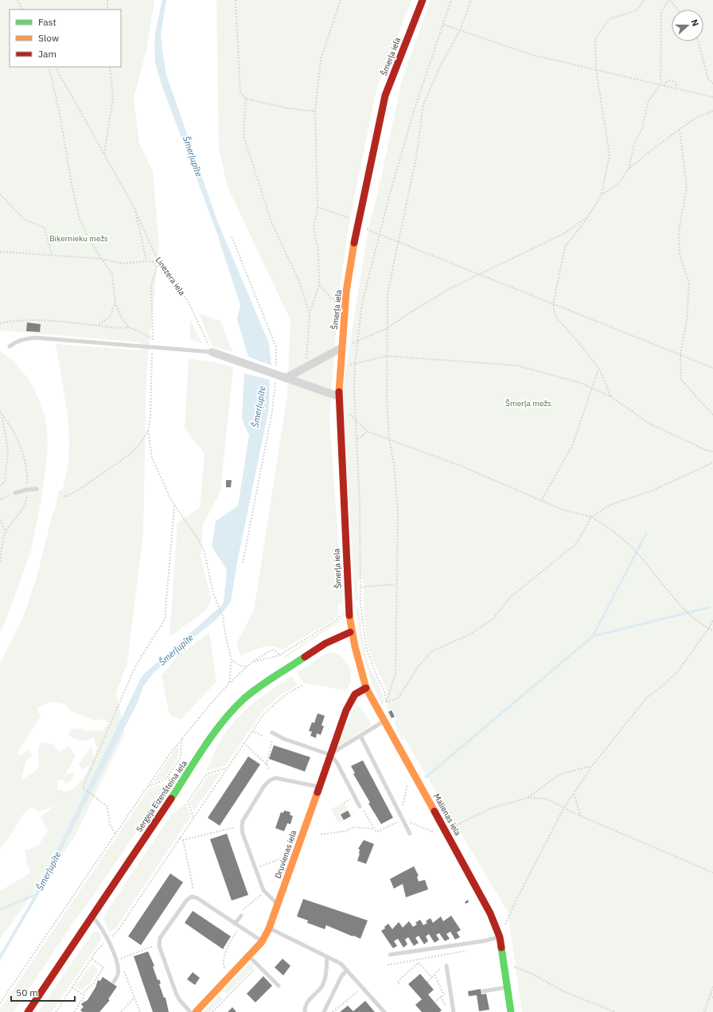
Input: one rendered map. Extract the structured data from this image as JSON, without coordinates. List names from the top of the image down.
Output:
{
  "streets": {
    "street": [
      "Šmerļa iela",
      "Sergeja Eizenšteina iela",
      "Malienas iela",
      "Druvienas iela"
    ],
    "path": ["Linezera iela"]
  },
  "crossings": [
    ["Šmerļa iela", "Sergeja Eizenšteina iela"],
    ["Šmerļa iela", "Malienas iela"],
    ["Sergeja Eizenšteina iela", "Malienas iela"],
    ["Malienas iela", "Druvienas iela"]
  ],
  "water": ["Šmerļupīte"],
  "parks": ["Biķernieku mežs", "Šmerļa mežs"],
  "legend": ["Fast", "Slow", "Jam"],
  "scale_bar": "50 m",
  "north": "right"
}
